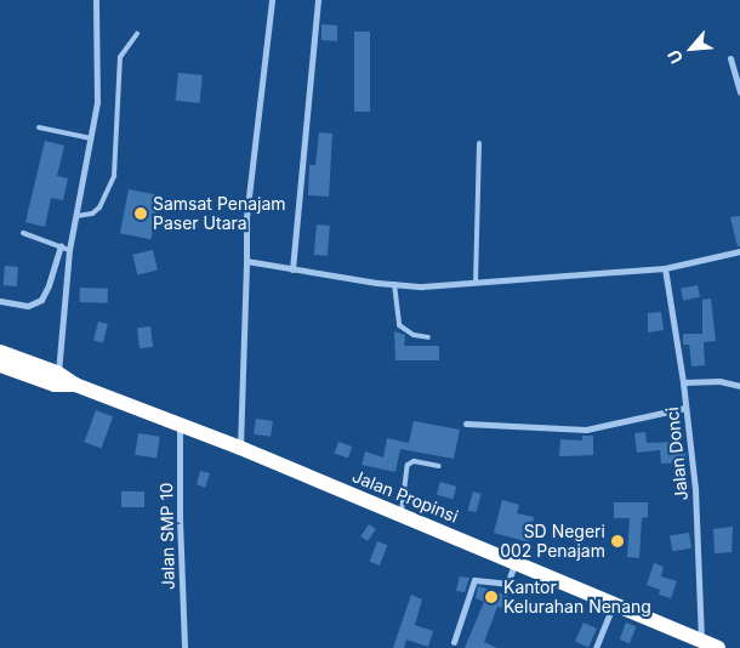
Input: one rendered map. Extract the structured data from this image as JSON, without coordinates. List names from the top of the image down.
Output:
{
  "streets": {
    "highway": ["Jalan Propinsi"],
    "street": ["Jalan Donci", "Jalan SMP 10"]
  },
  "crossings": [
    ["Jalan Donci", "Jalan Propinsi"],
    ["Jalan Propinsi", "Jalan SMP 10"]
  ],
  "places": ["Samsat Penajam Paser Utara", "SD Negeri 002 Penajam", "Kantor Kelurahan Nenang"],
  "north": "bottom left"
}
